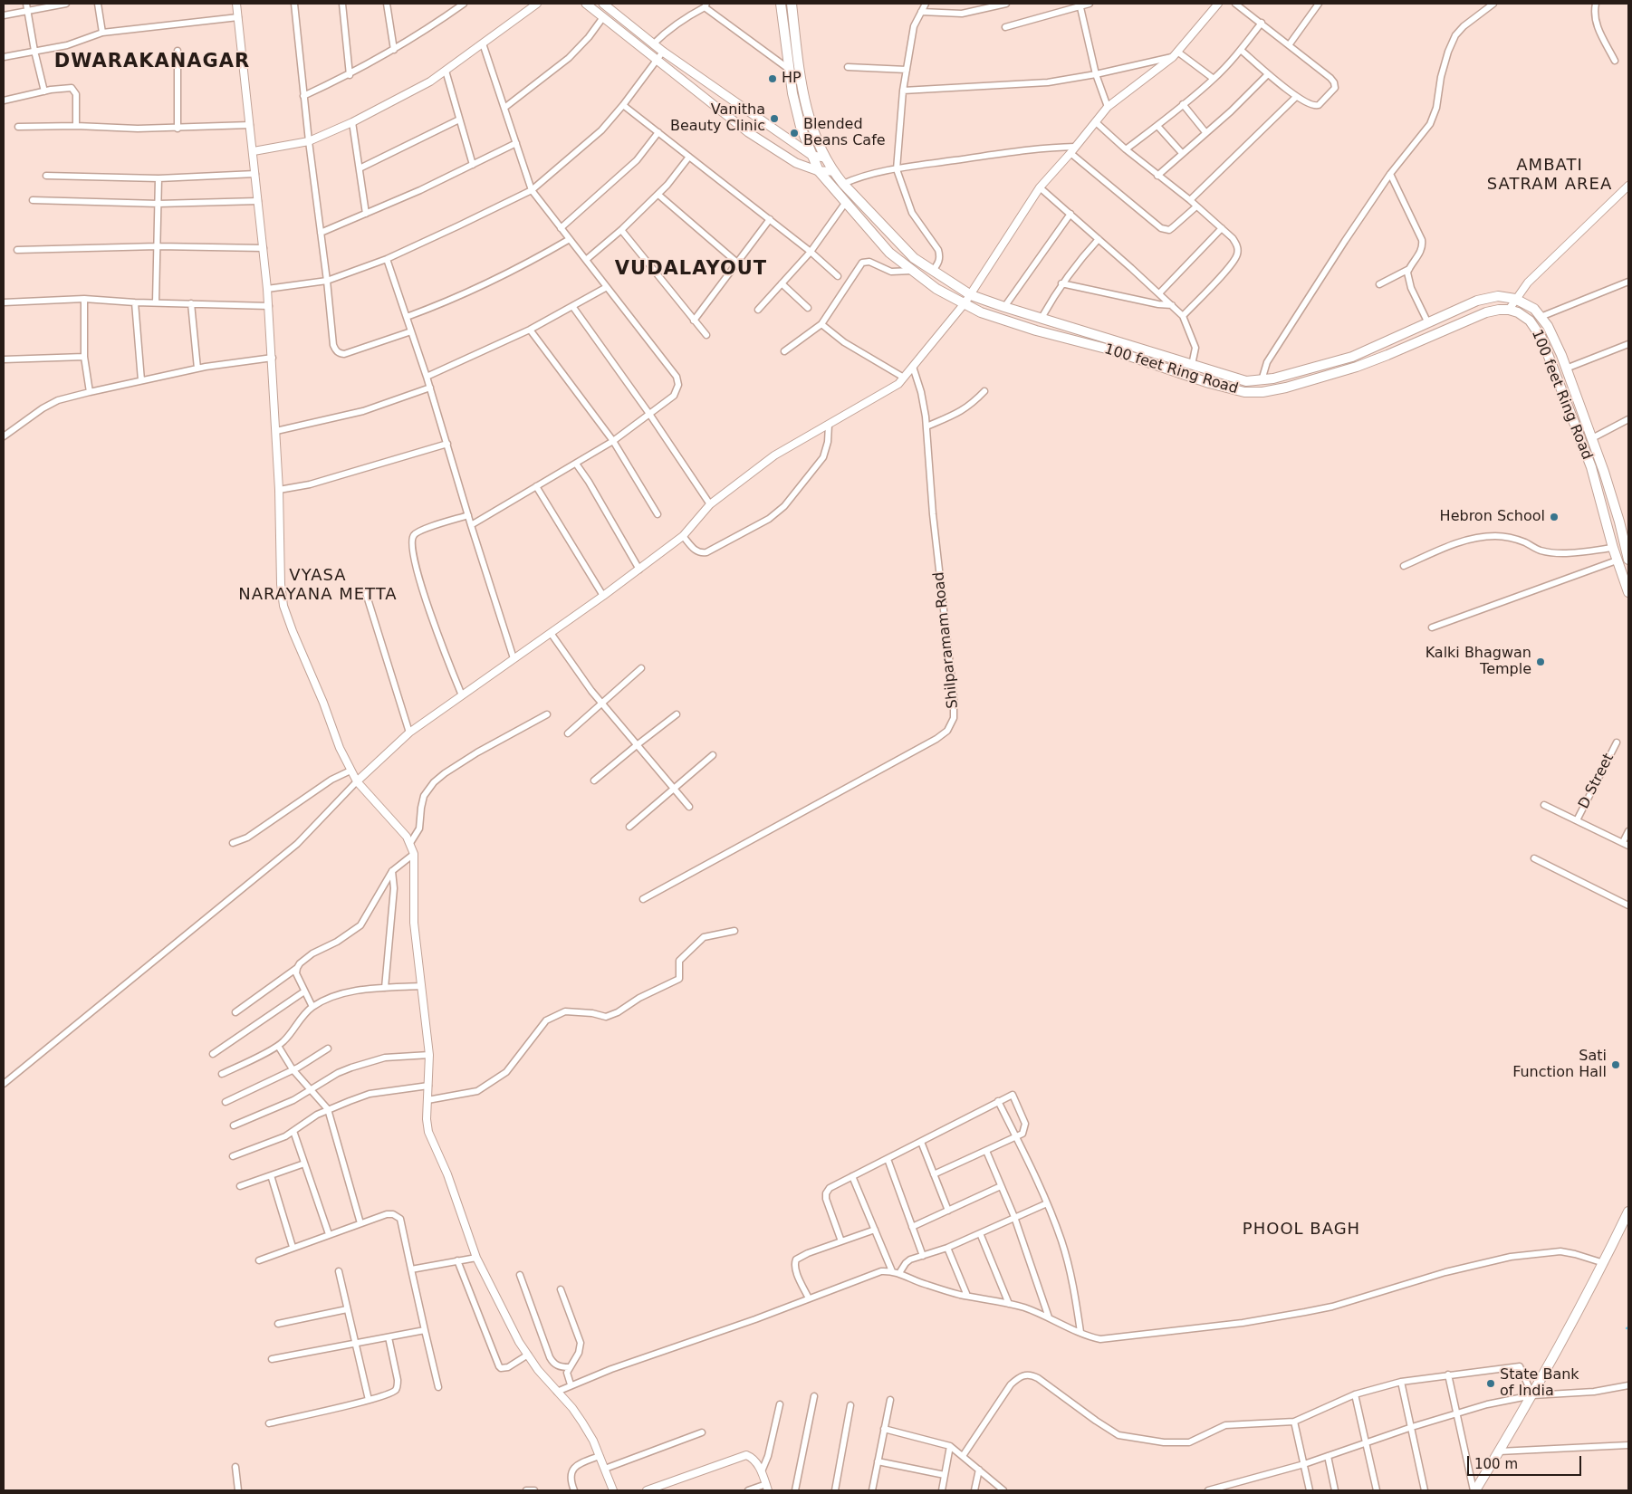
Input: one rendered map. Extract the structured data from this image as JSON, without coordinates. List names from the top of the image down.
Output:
{
  "streets": {
    "main road": ["100 feet Ring Road"],
    "street": ["Shilparamam Road", "D Street"]
  },
  "districts": [
    "DWARAKANAGAR",
    "AMBATI SATRAM AREA",
    "VUDALAYOUT",
    "VYASA NARAYANA METTA",
    "PHOOL BAGH"
  ],
  "places": [
    "HP",
    "Vanitha Beauty Clinic",
    "Blended Beans Cafe",
    "Hebron School",
    "Kalki Bhagwan Temple",
    "Sati Function Hall",
    "State Bank of India"
  ],
  "scale_bar": "100 m"
}
